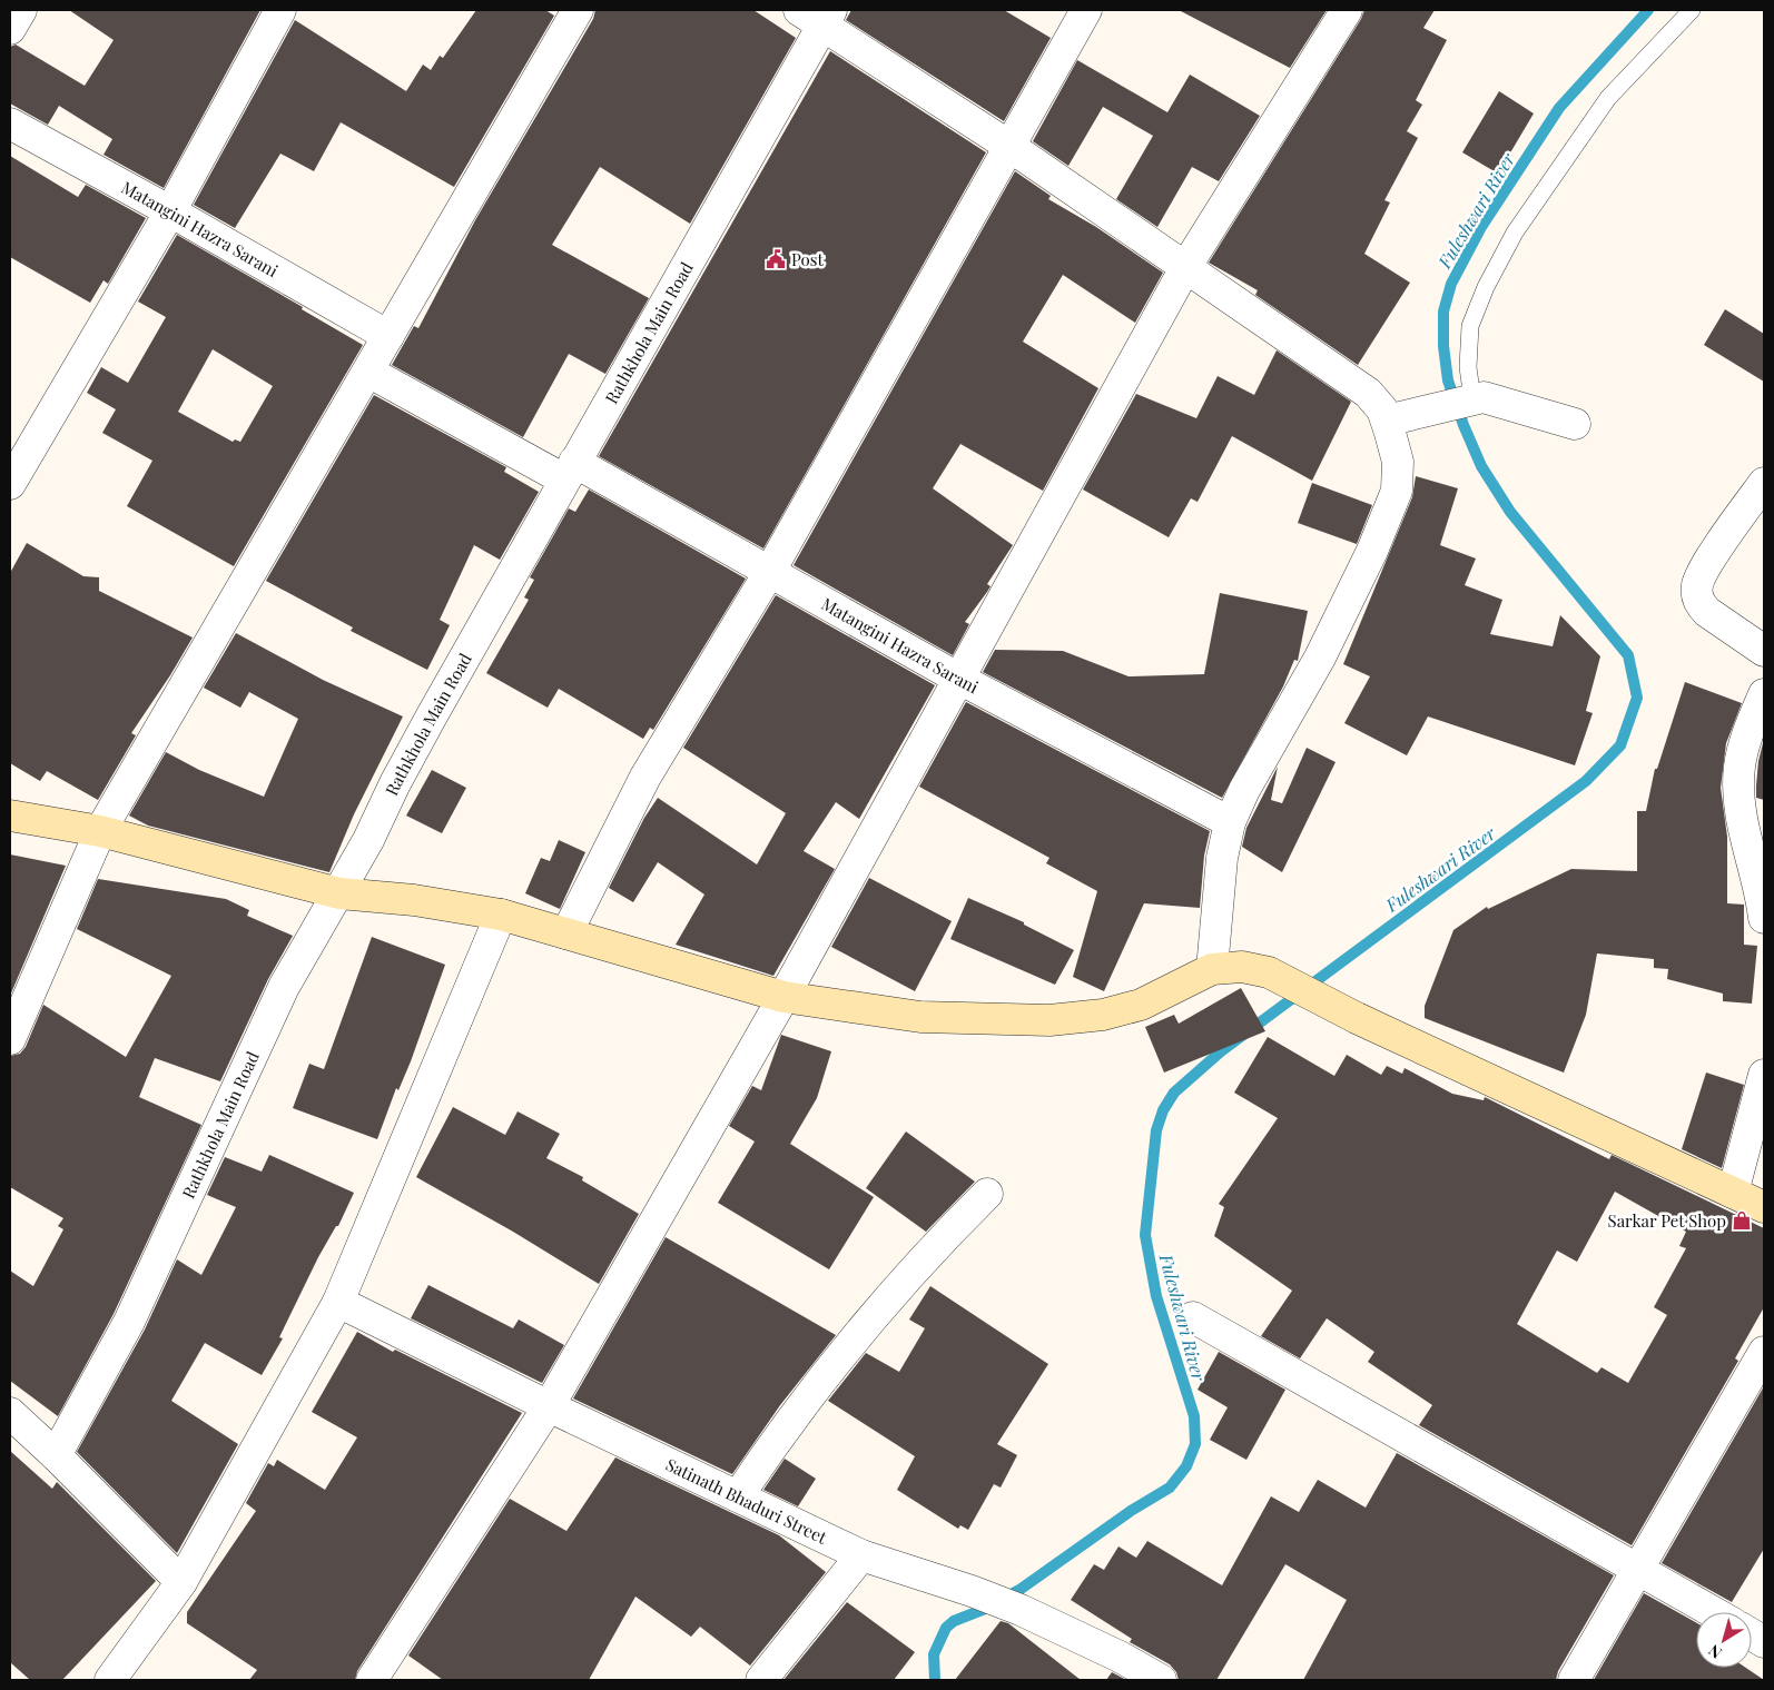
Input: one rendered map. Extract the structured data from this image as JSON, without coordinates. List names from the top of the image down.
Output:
{
  "streets": {
    "street": ["Matangini Hazra Sarani", "Rathkhola Main Road", "Satinath Bhaduri Street"]
  },
  "crossings": [
    ["Matangini Hazra Sarani", "Rathkhola Main Road"]
  ],
  "water": ["Fuleshwari River"],
  "places": {
    "public building": ["Post"],
    "shop": ["Sarkar Pet Shop"]
  },
  "north": "bottom left"
}
